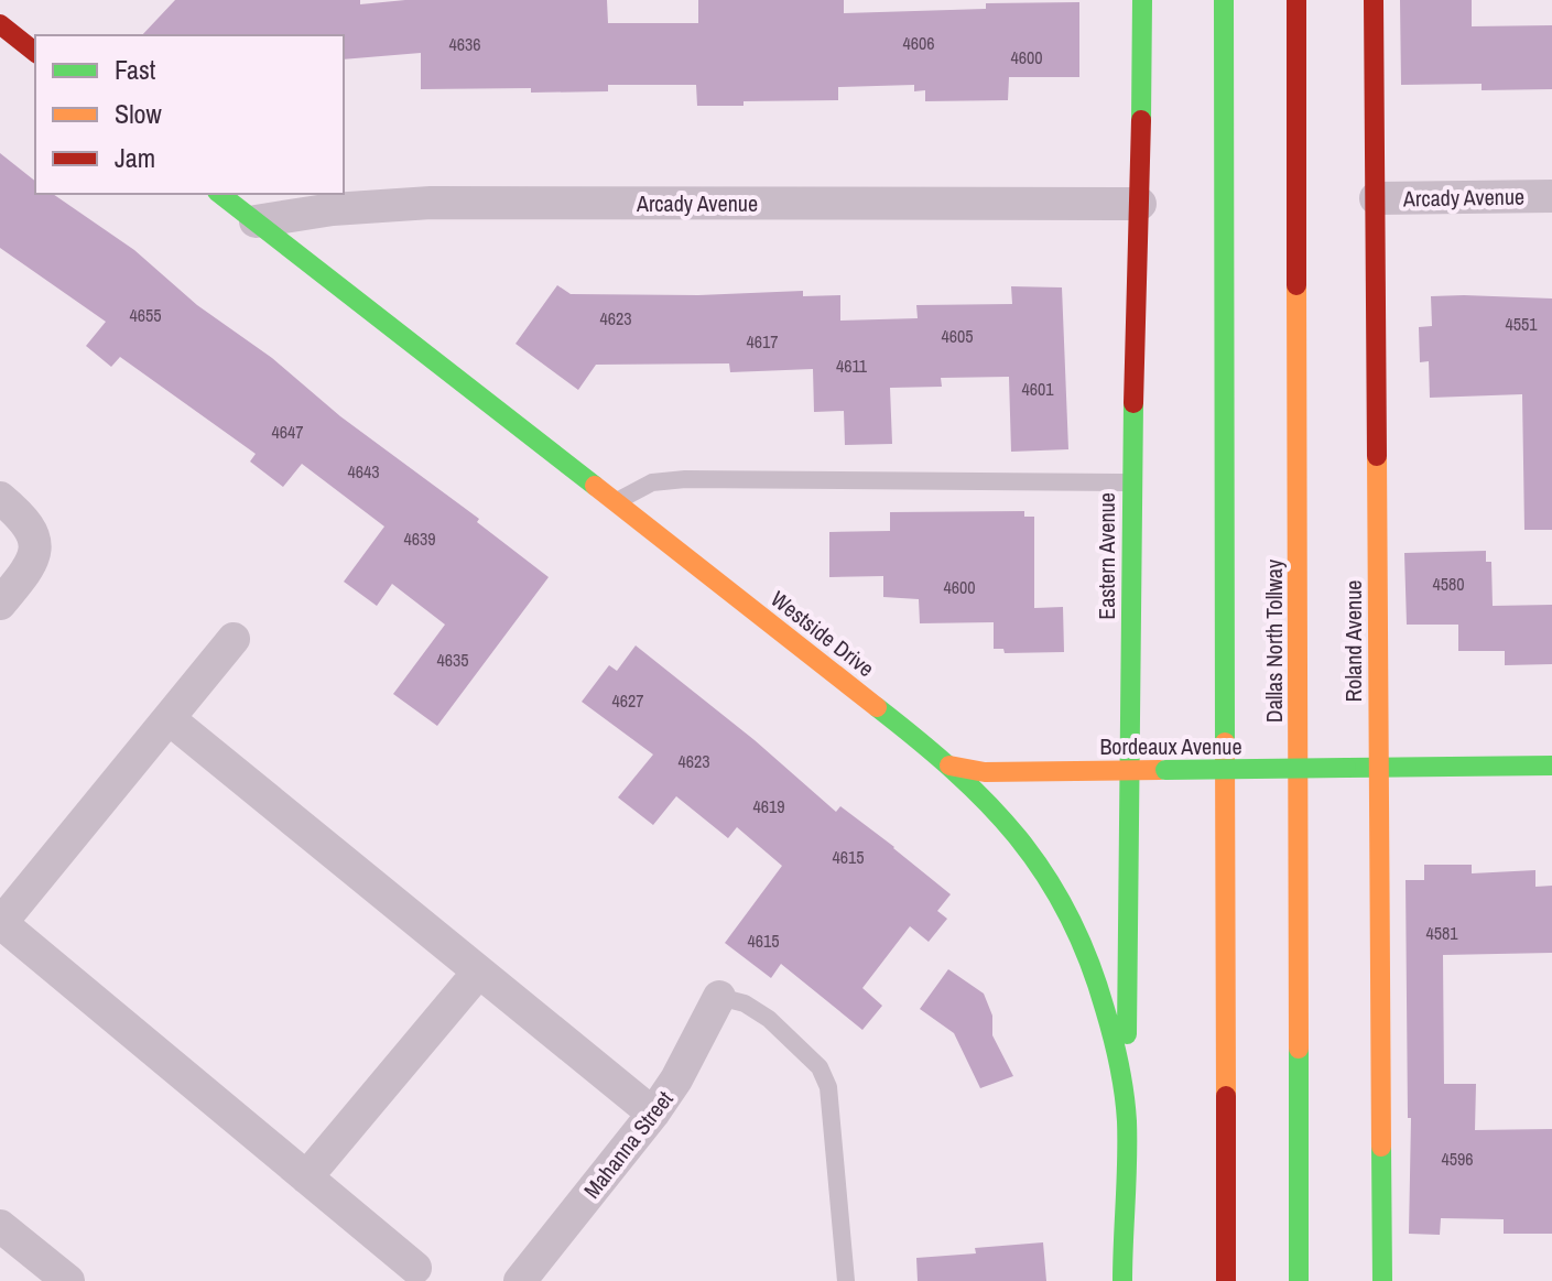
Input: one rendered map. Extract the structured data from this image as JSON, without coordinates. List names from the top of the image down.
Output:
{
  "streets": {
    "main road": [
      "Eastern Avenue",
      "Westside Drive",
      "Dallas North Tollway",
      "Roland Avenue",
      "Bordeaux Avenue"
    ],
    "street": ["Arcady Avenue", "Mahanna Street"]
  },
  "crossings": [
    ["Arcady Avenue", "Eastern Avenue"],
    ["Arcady Avenue", "Westside Drive"],
    ["Arcady Avenue", "Roland Avenue"],
    ["Eastern Avenue", "Westside Drive"],
    ["Eastern Avenue", "Bordeaux Avenue"],
    ["Westside Drive", "Bordeaux Avenue"],
    ["Roland Avenue", "Bordeaux Avenue"]
  ],
  "house_numbers": [
    "4606",
    "4636",
    "4600",
    "4655",
    "4623",
    "4551",
    "4605",
    "4617",
    "4611",
    "4601",
    "4647",
    "4643",
    "4639",
    "4580",
    "4600",
    "4635",
    "4627",
    "4623",
    "4619",
    "4615",
    "4581",
    "4615",
    "4596"
  ],
  "legend": ["Fast", "Slow", "Jam"]
}
